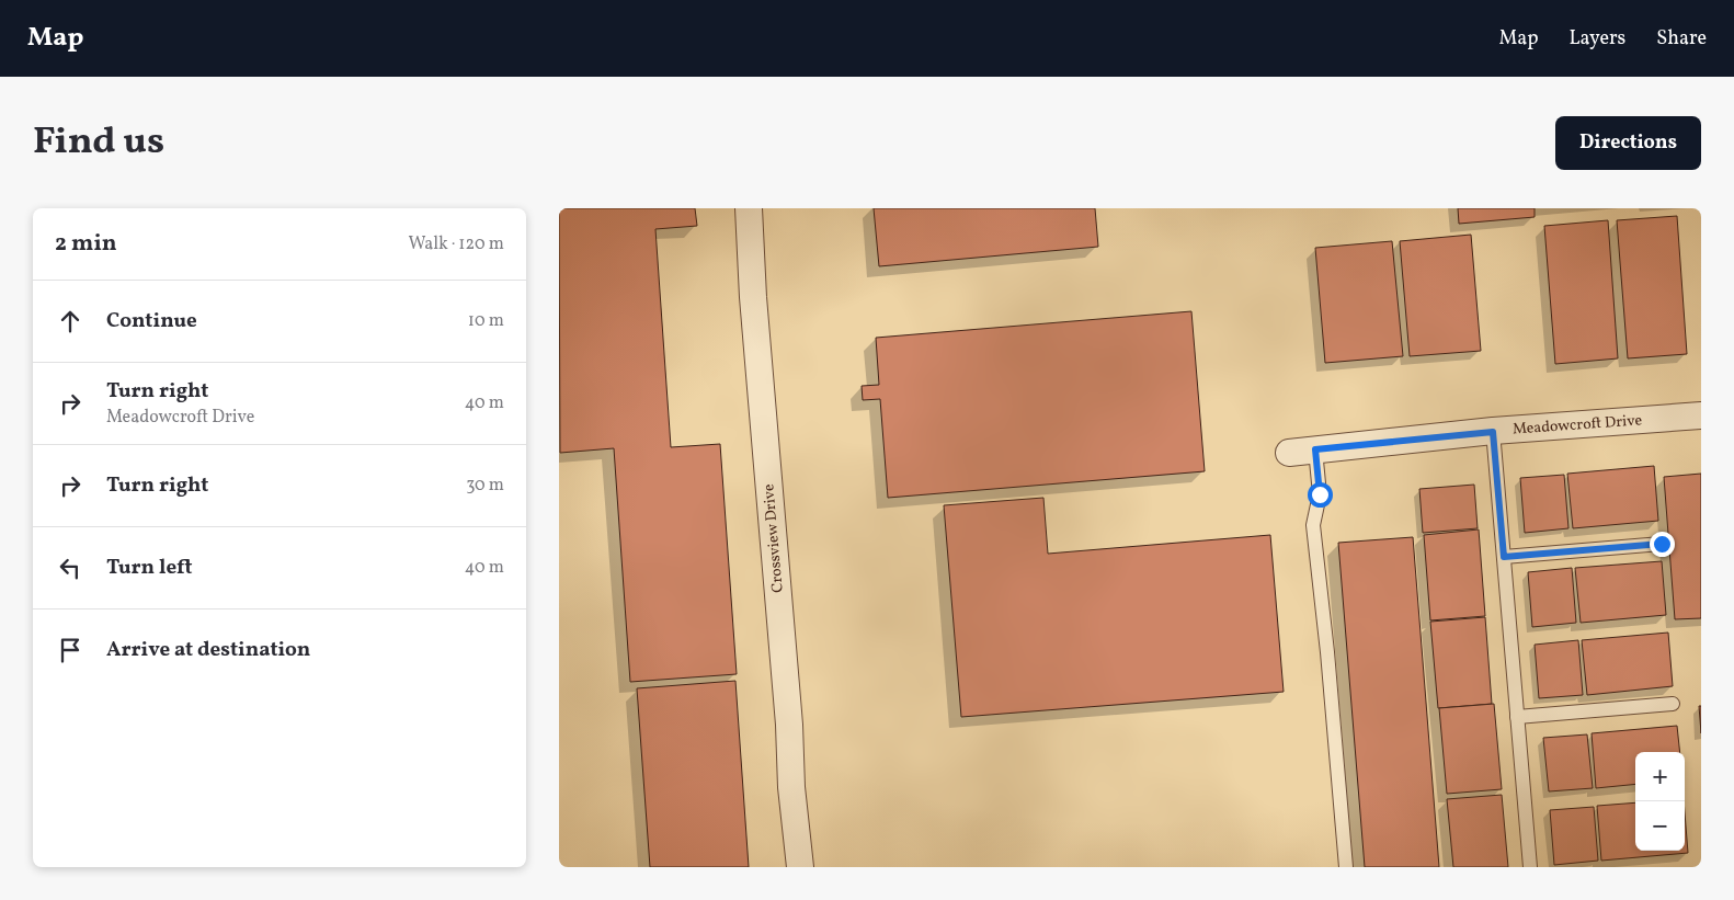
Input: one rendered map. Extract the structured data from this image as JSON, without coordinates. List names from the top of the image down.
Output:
{
  "streets": {
    "street": ["Meadowcroft Drive", "Crossview Drive"]
  },
  "page": {
    "header": "Map",
    "nav": ["Map", "Layers", "Share"],
    "title": "Find us",
    "buttons": "Directions",
    "heading": ["2 min", "Walk · 120 m"],
    "list": [
      ["Continue", "10 m"],
      ["Turn right", "Meadowcroft Drive", "40 m"],
      ["Turn right", "30 m"],
      ["Turn left", "40 m"],
      "Arrive at destination"
    ],
    "map_buttons": ["+", "−"]
  }
}
